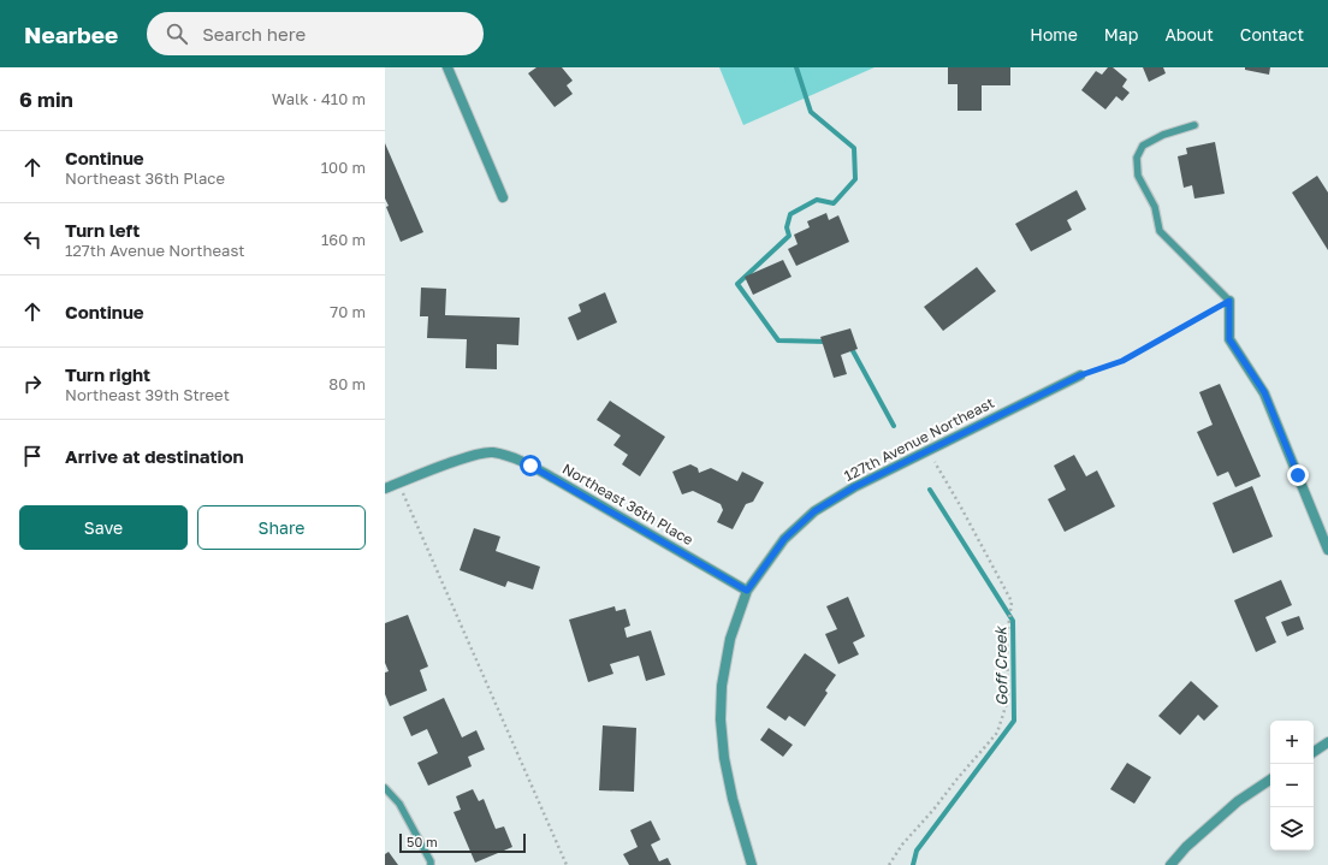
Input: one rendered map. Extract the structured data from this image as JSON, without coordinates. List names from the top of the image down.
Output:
{
  "streets": {
    "street": ["127th Avenue Northeast", "Northeast 36th Place"]
  },
  "crossings": [
    ["127th Avenue Northeast", "Northeast 36th Place"]
  ],
  "water": ["Goff Creek"],
  "scale_bar": "50 m",
  "page": {
    "header": "Nearbee",
    "search": "Search here",
    "nav": [
      "Home",
      "Map",
      "About",
      "Contact"
    ],
    "heading": ["6 min", "Walk · 410 m"],
    "list": [
      ["Continue", "Northeast 36th Place", "100 m"],
      ["Turn left", "127th Avenue Northeast", "160 m"],
      ["Continue", "70 m"],
      ["Turn right", "Northeast 39th Street", "80 m"],
      "Arrive at destination"
    ],
    "buttons": ["Save", "Share"],
    "map_buttons": ["+", "−"],
    "scale": "50 m"
  }
}
